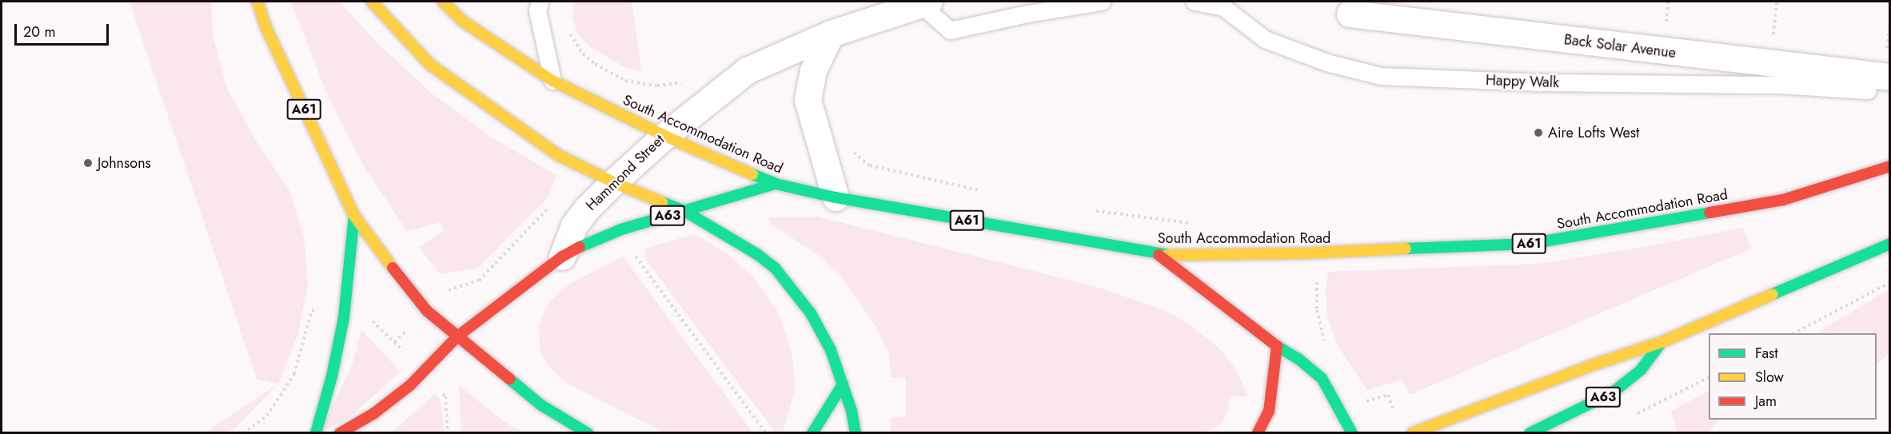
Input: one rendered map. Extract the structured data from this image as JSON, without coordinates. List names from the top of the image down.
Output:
{
  "streets": {
    "main road": ["A61", "South Accommodation Road", "A63"],
    "street": ["Back Solar Avenue", "Hammond Street"],
    "lane": ["Happy Walk"]
  },
  "crossings": [
    ["Back Solar Avenue", "Happy Walk"],
    ["A61", "A63"],
    ["South Accommodation Road", "Hammond Street"],
    ["South Accommodation Road", "A63"],
    ["Hammond Street", "A63"]
  ],
  "places": ["Aire Lofts West", "Johnsons"],
  "legend": ["Fast", "Slow", "Jam"],
  "scale_bar": "20 m"
}
